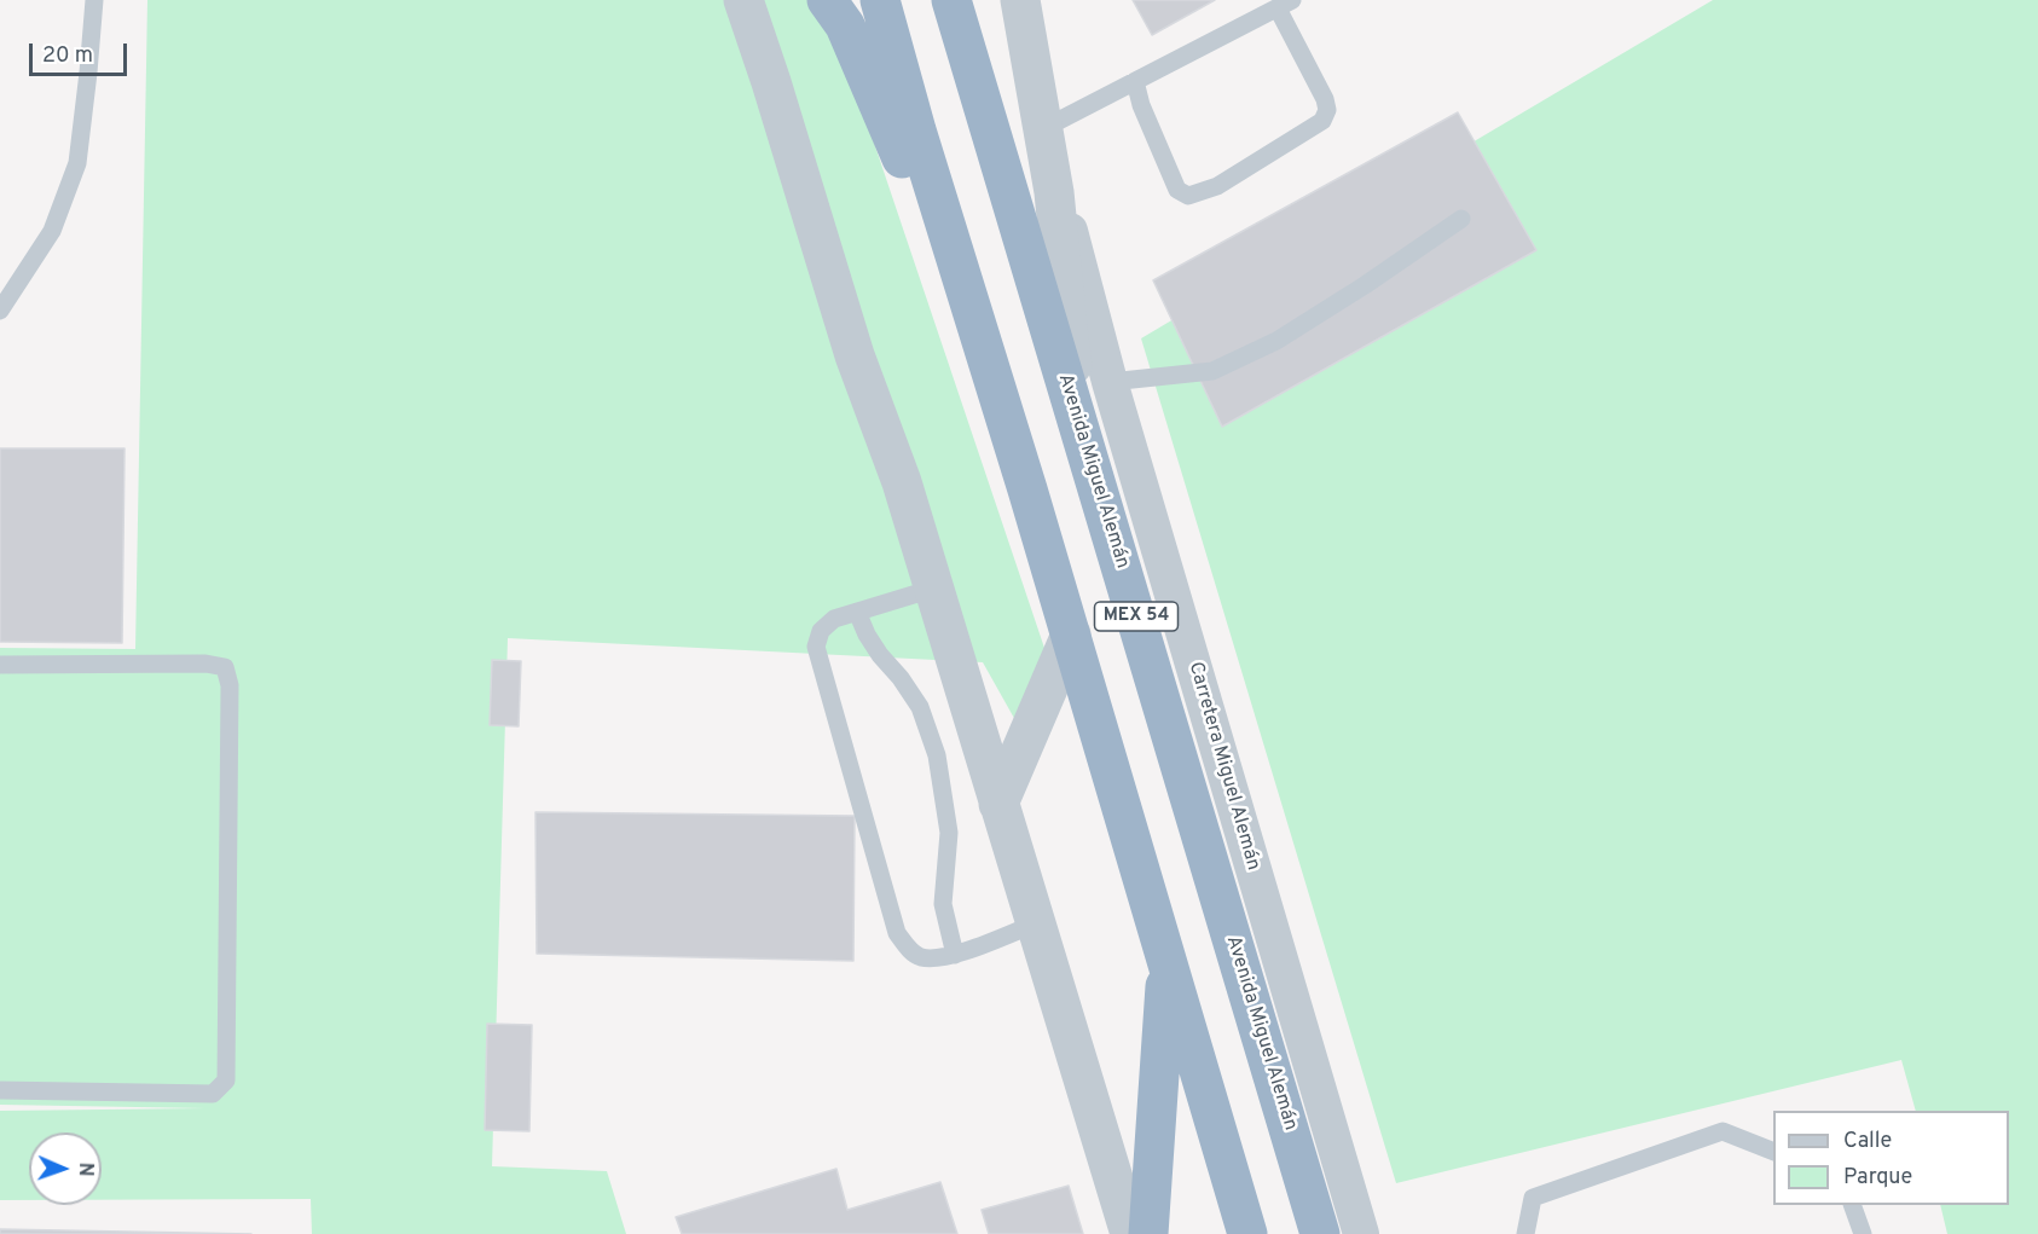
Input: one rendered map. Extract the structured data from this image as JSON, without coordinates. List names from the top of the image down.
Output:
{
  "streets": {
    "highway": ["Avenida Miguel Alemán", "MEX 54"],
    "street": ["Carretera Miguel Alemán"]
  },
  "legend": ["Calle", "Parque"],
  "scale_bar": "20 m",
  "north": "right"
}
